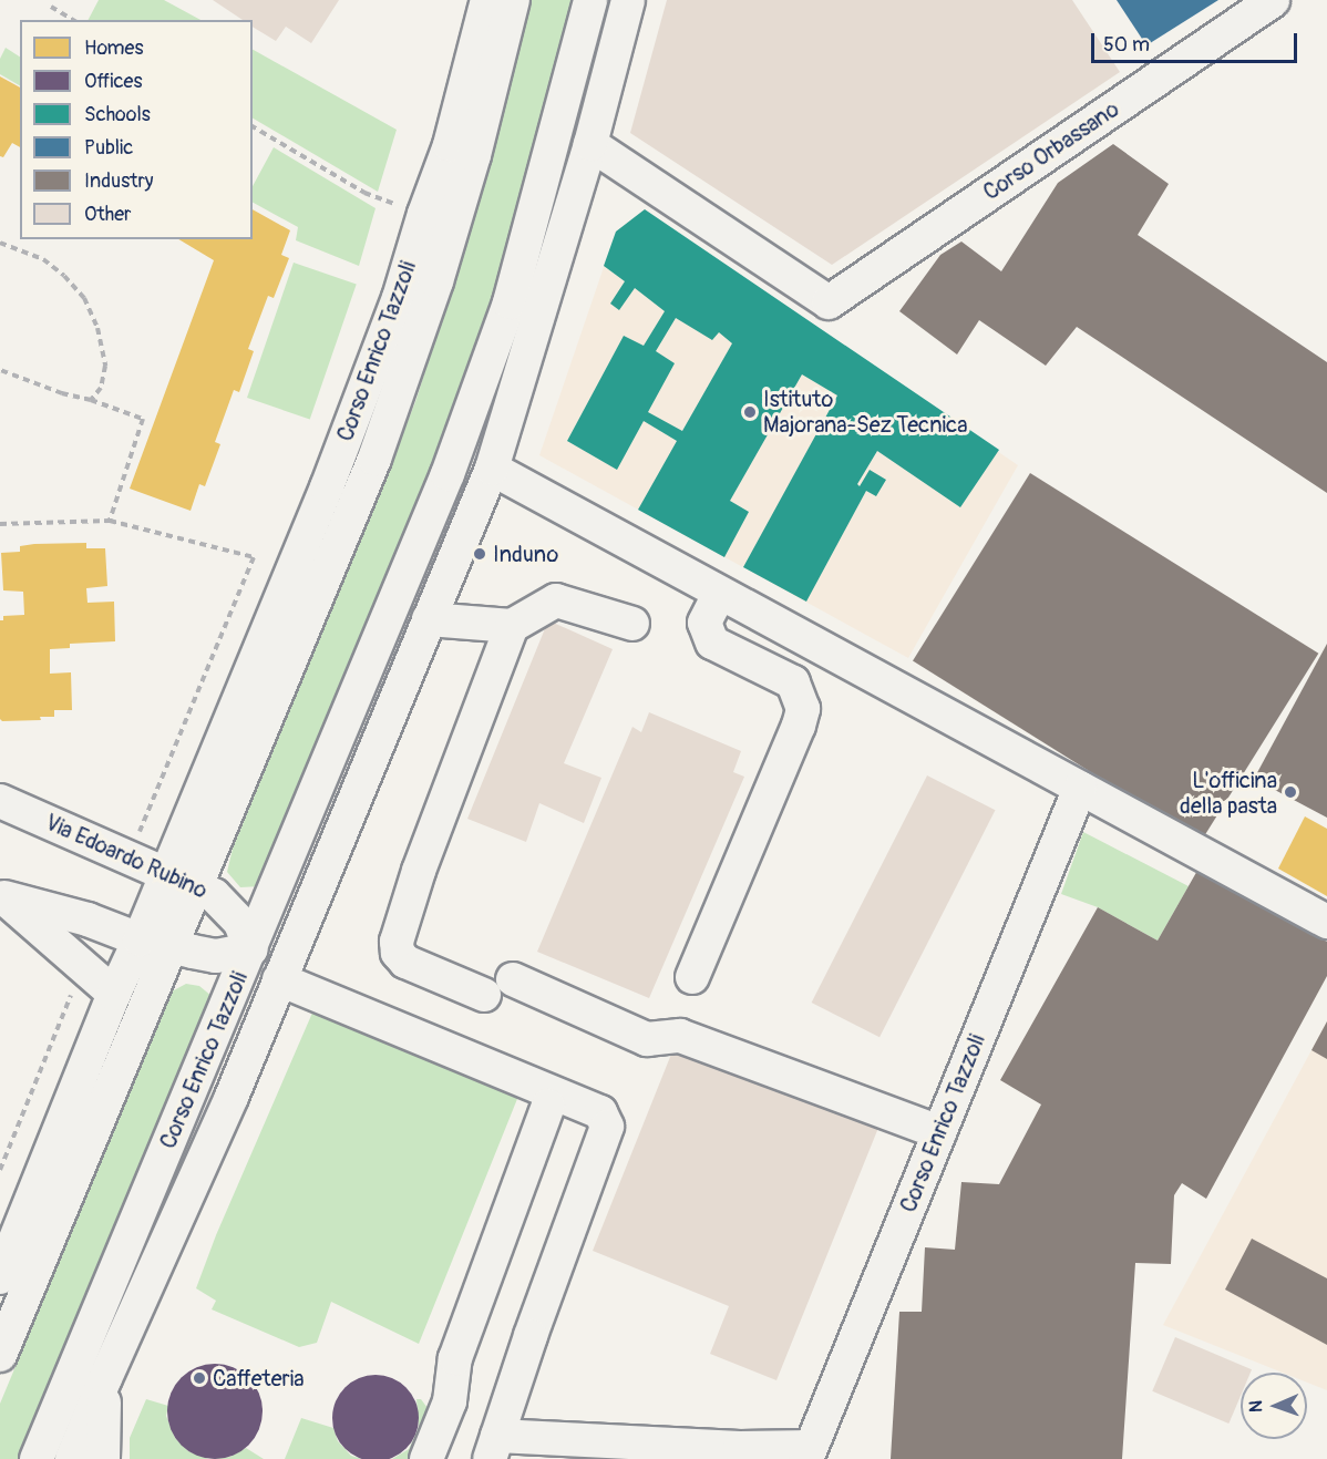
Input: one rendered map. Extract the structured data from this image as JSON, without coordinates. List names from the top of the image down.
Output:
{
  "streets": {
    "street": ["Corso Orbassano", "Corso Enrico Tazzoli", "Via Edoardo Rubino"]
  },
  "crossings": [
    ["Corso Orbassano", "Corso Enrico Tazzoli"],
    ["Corso Enrico Tazzoli", "Via Edoardo Rubino"]
  ],
  "places": [
    "Istituto Majorana-Sez Tecnica",
    "Induno",
    "L'officina della pasta",
    "Caffeteria"
  ],
  "legend": [
    "Homes",
    "Offices",
    "Schools",
    "Public",
    "Industry",
    "Other"
  ],
  "scale_bar": "50 m",
  "north": "left"
}
